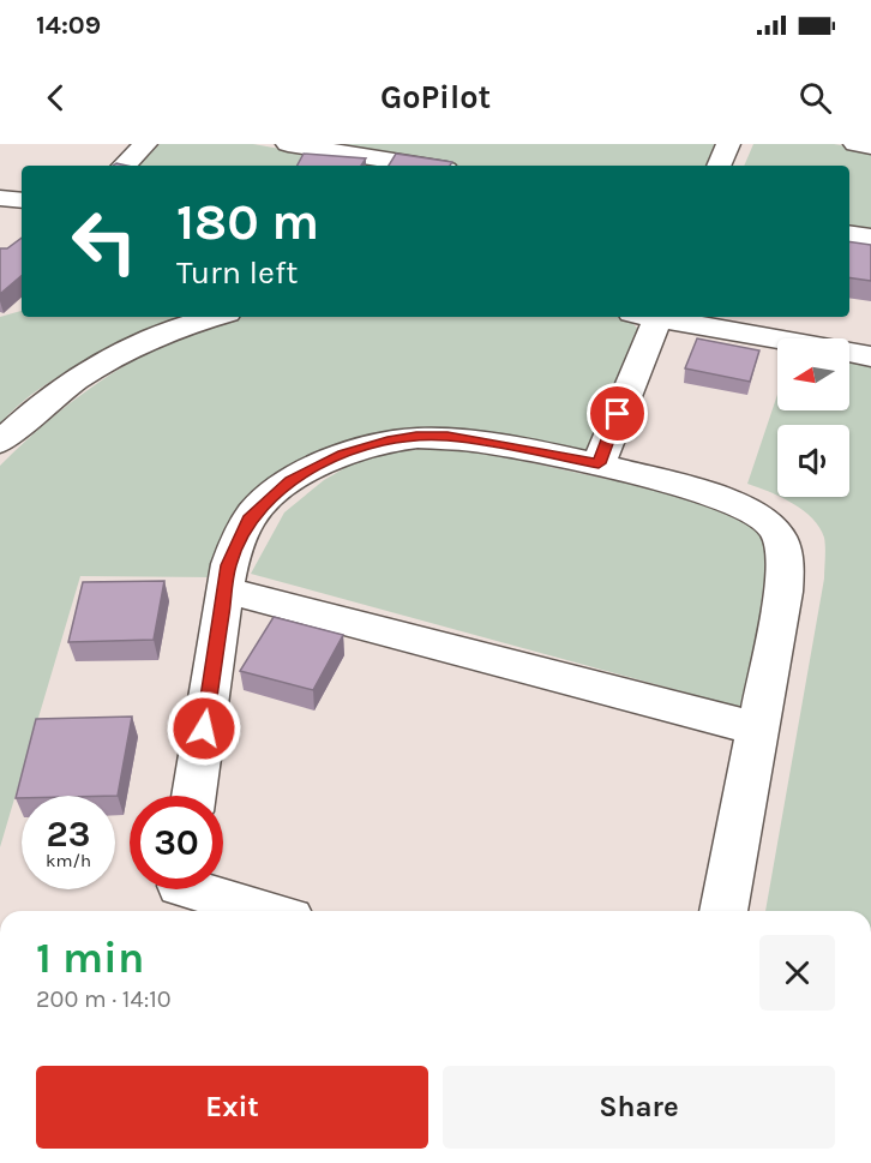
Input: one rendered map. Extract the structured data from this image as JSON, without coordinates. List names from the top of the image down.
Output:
{
  "north": "left",
  "page": {
    "status": "14:09",
    "header": "GoPilot",
    "turn": ["180 m", "Turn left"],
    "speed": "23 km/h",
    "limit": "30",
    "heading": ["1 min", "200 m · 14:10"],
    "buttons": ["Exit", "Share"]
  }
}
